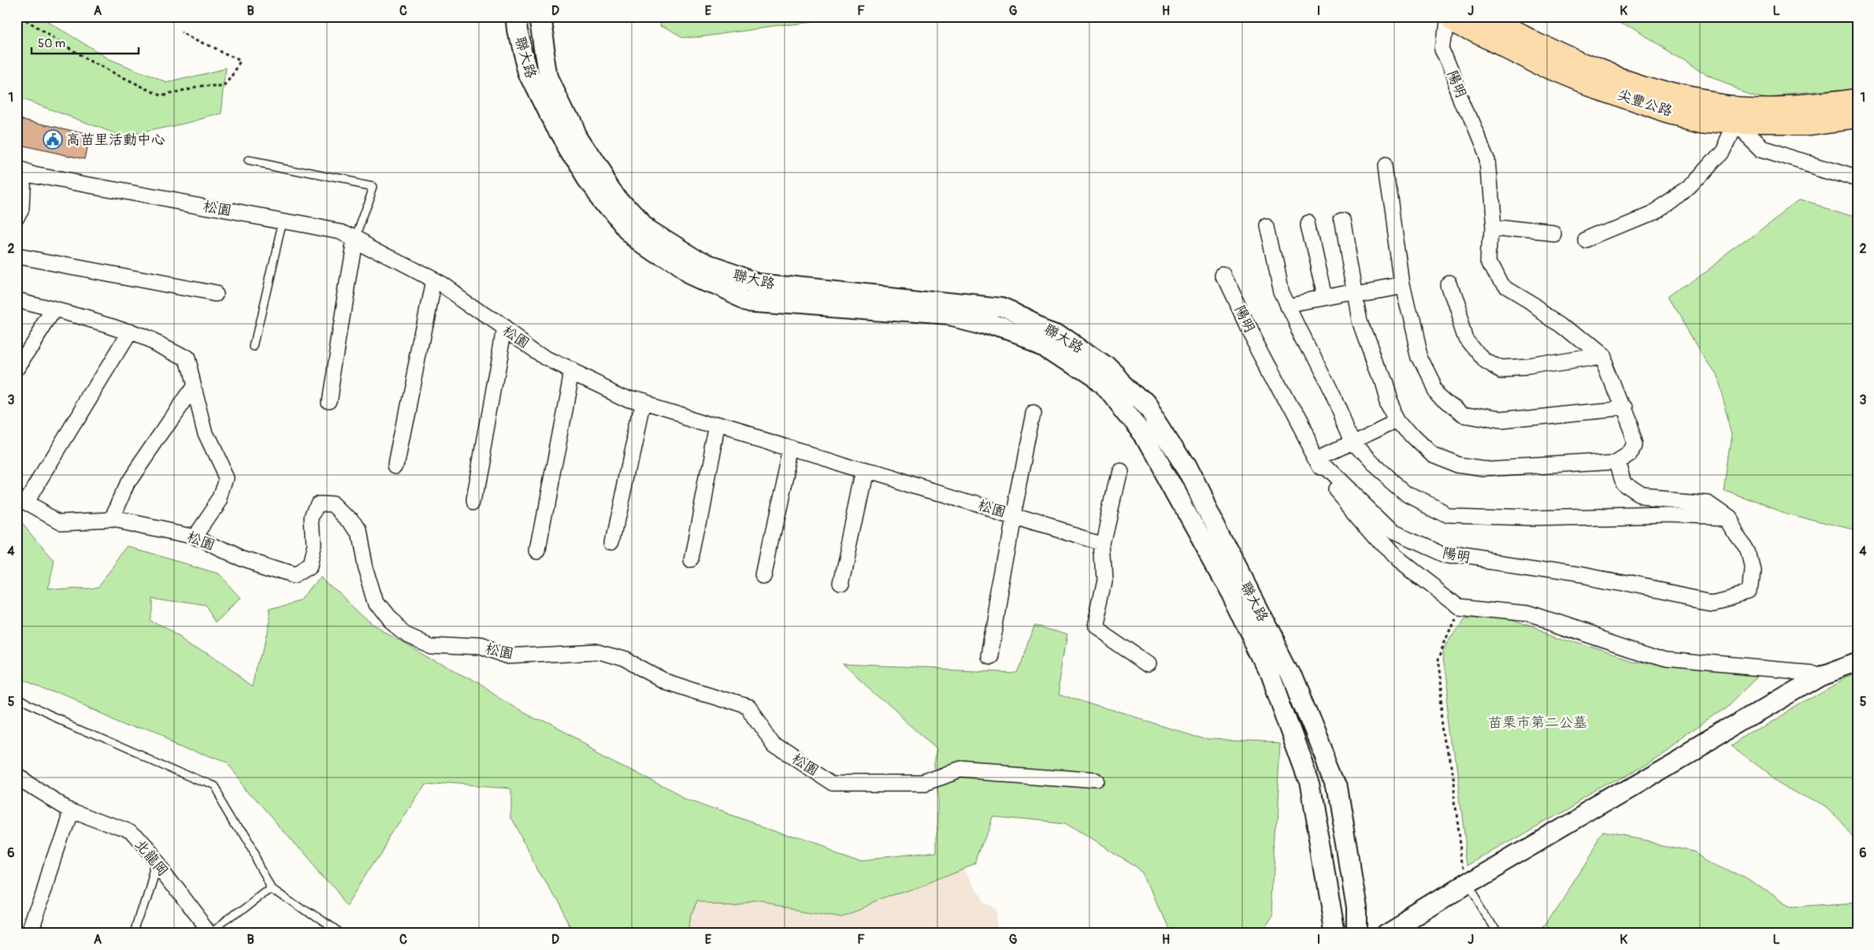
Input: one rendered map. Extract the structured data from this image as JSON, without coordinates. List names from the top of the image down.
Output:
{
  "streets": {
    "main road": ["尖豐公路"],
    "street": [
      "聯大路",
      "陽明",
      "松園",
      "北龍岡"
    ]
  },
  "crossings": [
    ["陽明", "尖豐公路"]
  ],
  "parks": ["苗栗市第二公墓"],
  "places": {
    "public building": ["高苗里活動中心"]
  },
  "scale_bar": "50 m",
  "grid": {
    "columns": [
      "A",
      "B",
      "C",
      "D",
      "E",
      "F",
      "G",
      "H",
      "I",
      "J",
      "K",
      "L"
    ],
    "rows": [
      "1",
      "2",
      "3",
      "4",
      "5",
      "6"
    ]
  }
}
